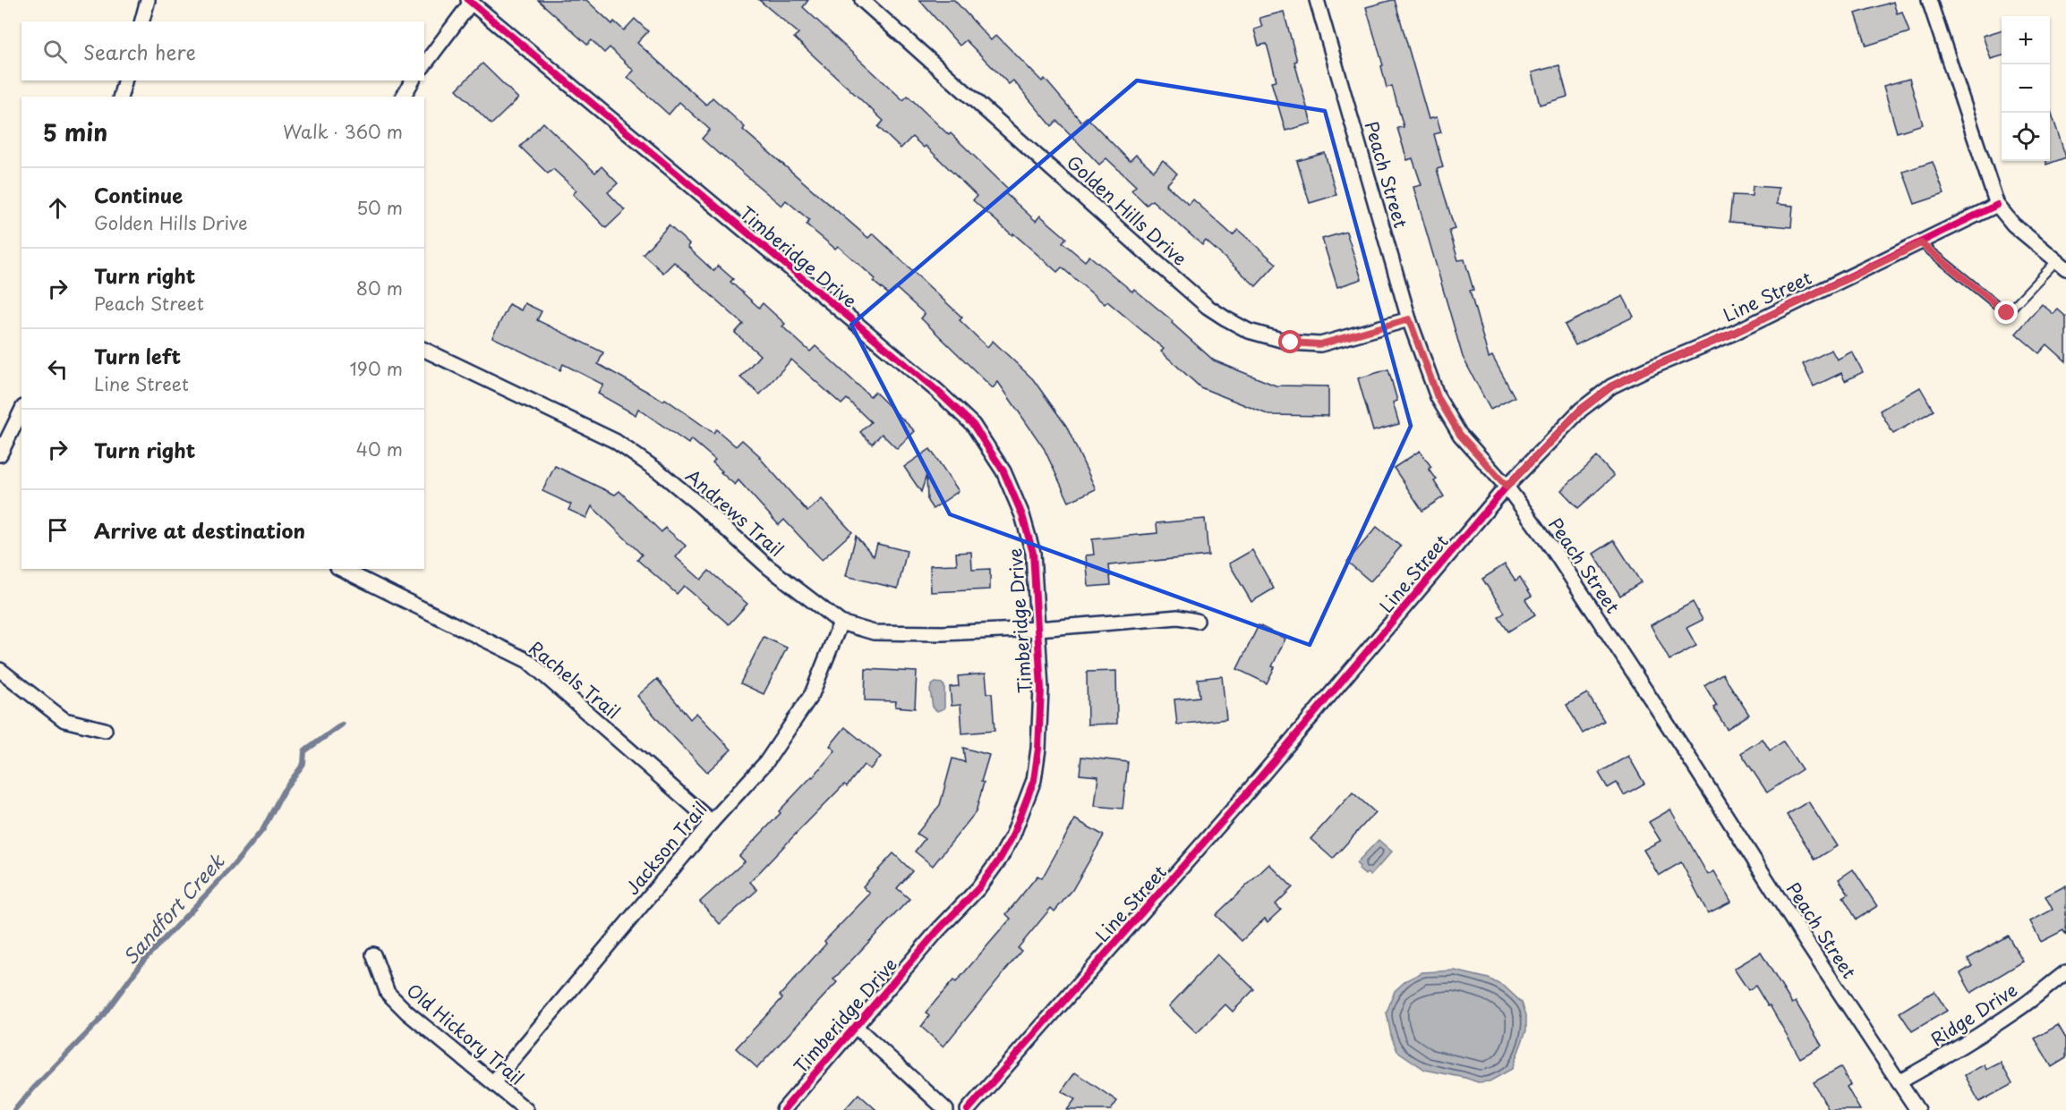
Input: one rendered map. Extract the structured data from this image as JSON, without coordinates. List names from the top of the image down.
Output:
{
  "streets": {
    "street": [
      "Peach Street",
      "Golden Hills Drive",
      "Timberidge Drive",
      "Line Street",
      "Andrews Trail",
      "Rachels Trail",
      "Jackson Trail",
      "Ridge Drive",
      "Old Hickory Trail"
    ]
  },
  "crossings": [
    ["Peach Street", "Golden Hills Drive"],
    ["Peach Street", "Line Street"],
    ["Peach Street", "Ridge Drive"],
    ["Timberidge Drive", "Andrews Trail"],
    ["Andrews Trail", "Jackson Trail"],
    ["Rachels Trail", "Jackson Trail"],
    ["Jackson Trail", "Old Hickory Trail"]
  ],
  "water": ["Sandfort Creek"],
  "page": {
    "map_buttons": ["+", "−"],
    "search": "Search here",
    "heading": ["5 min", "Walk · 360 m"],
    "list": [
      ["Continue", "Golden Hills Drive", "50 m"],
      ["Turn right", "Peach Street", "80 m"],
      ["Turn left", "Line Street", "190 m"],
      ["Turn right", "40 m"],
      "Arrive at destination"
    ]
  }
}
